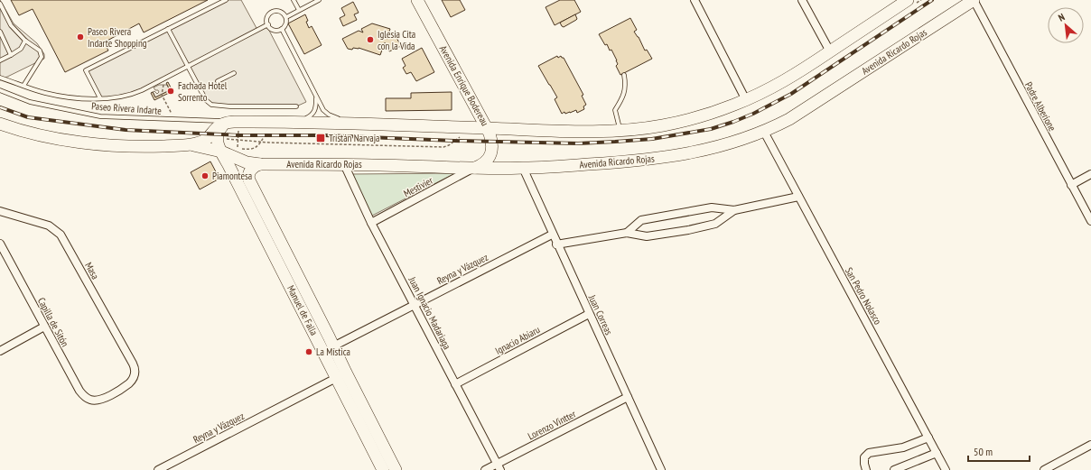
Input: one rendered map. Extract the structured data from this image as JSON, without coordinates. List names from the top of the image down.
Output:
{
  "streets": {
    "main road": ["Avenida Ricardo Rojas", "Avenida Enrique Bodereau", "Manuel de Falla"],
    "street": [
      "Padre Alberione",
      "Mestivier",
      "Reyna y Vázquez",
      "Masa",
      "San Pedro Nolasco",
      "Juan Ignacio Madariaga",
      "Juan Correas",
      "Capilla de Sitón",
      "Ignacio Abiaru",
      "Lorenzo Vintter"
    ],
    "lane": ["Paseo Rivera Indarte"]
  },
  "crossings": [
    ["Avenida Ricardo Rojas", "Avenida Enrique Bodereau"],
    ["Avenida Ricardo Rojas", "Padre Alberione"],
    ["Avenida Ricardo Rojas", "Paseo Rivera Indarte"],
    ["Avenida Ricardo Rojas", "Mestivier"],
    ["Avenida Ricardo Rojas", "San Pedro Nolasco"],
    ["Avenida Ricardo Rojas", "Manuel de Falla"],
    ["Avenida Ricardo Rojas", "Juan Ignacio Madariaga"],
    ["Avenida Ricardo Rojas", "Juan Correas"],
    ["Avenida Enrique Bodereau", "Mestivier"],
    ["Mestivier", "Juan Ignacio Madariaga"],
    ["Reyna y Vázquez", "Manuel de Falla"],
    ["Reyna y Vázquez", "Juan Ignacio Madariaga"],
    ["Reyna y Vázquez", "Juan Correas"],
    ["Masa", "Capilla de Sitón"],
    ["Juan Ignacio Madariaga", "Ignacio Abiaru"],
    ["Juan Ignacio Madariaga", "Lorenzo Vintter"],
    ["Juan Correas", "Ignacio Abiaru"],
    ["Juan Correas", "Lorenzo Vintter"]
  ],
  "places": {
    "other": [
      "Paseo Rivera Indarte Shopping",
      "Iglesia Cita con la Vida",
      "Fachada Hotel Sorrento",
      "Piamontesa",
      "La Mística"
    ],
    "transit": ["Tristán Narvaja"]
  },
  "scale_bar": "50 m",
  "north": "top left"
}
